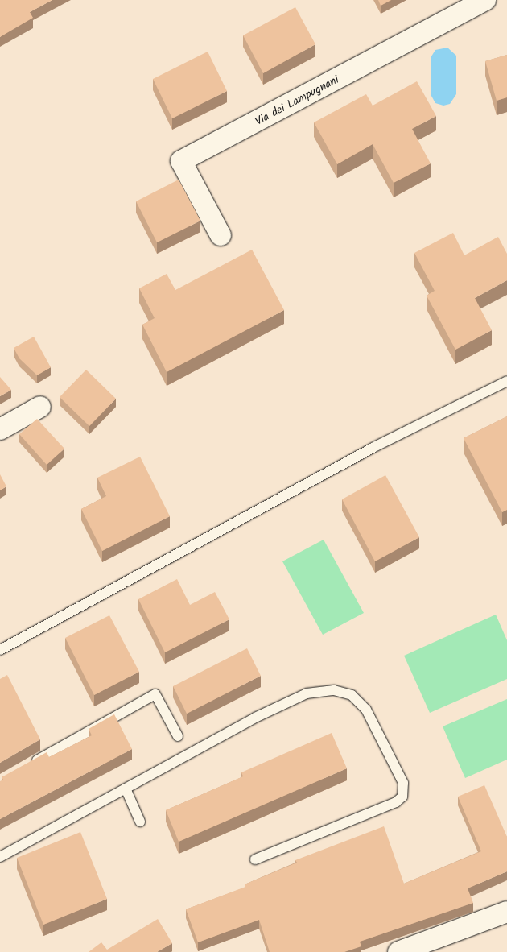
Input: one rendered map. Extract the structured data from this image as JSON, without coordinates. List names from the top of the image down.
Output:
{
  "streets": {
    "street": ["Via dei Lampugnani"]
  }
}
